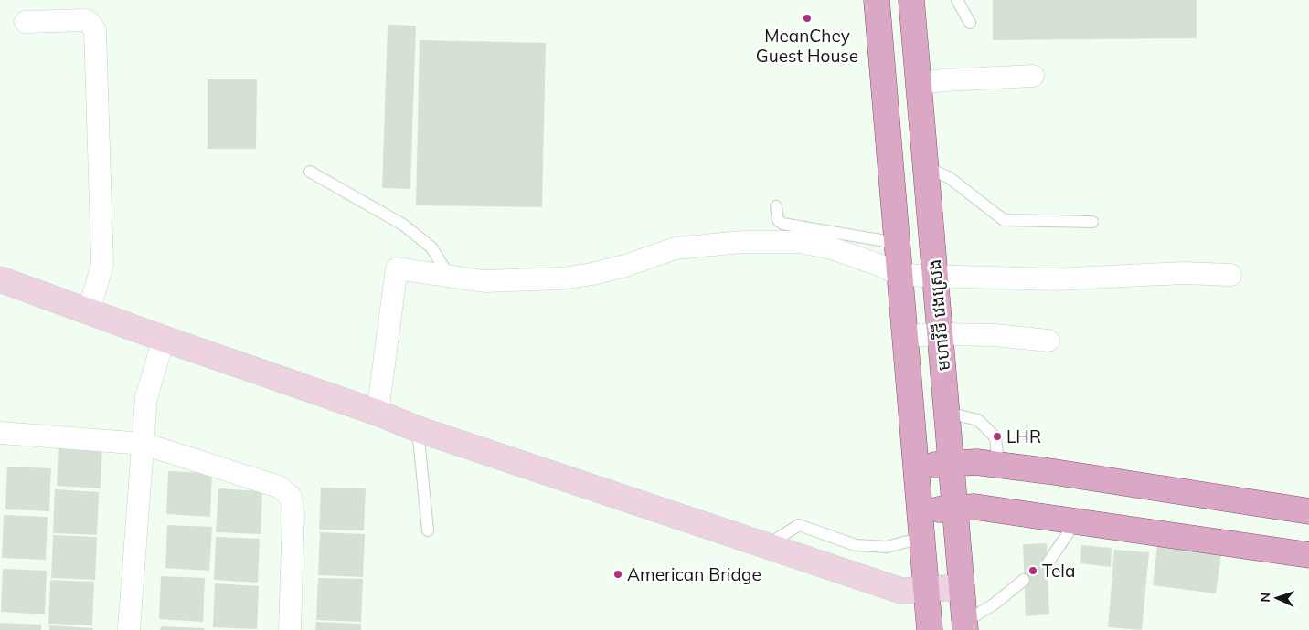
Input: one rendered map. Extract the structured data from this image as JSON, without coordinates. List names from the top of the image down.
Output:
{
  "streets": {
    "main road": ["មហាវិថី វេងស្រេង"]
  },
  "places": [
    "MeanChey Guest House",
    "LHR",
    "Tela",
    "American Bridge"
  ],
  "north": "left"
}
